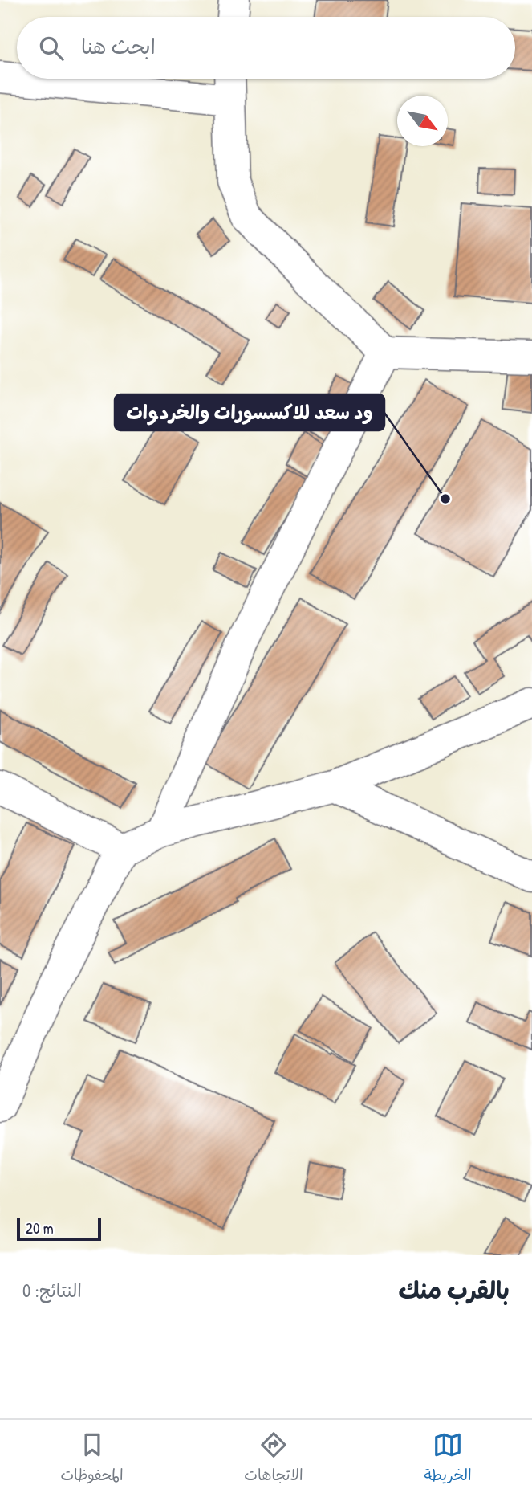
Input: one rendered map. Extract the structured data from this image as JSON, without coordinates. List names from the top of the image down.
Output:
{
  "places": ["ود سعد للاكسسورات والخردوات"],
  "scale_bar": "20 m",
  "north": "bottom right",
  "page": {
    "search": "ابحث هنا",
    "scale": "20 m",
    "heading": ["بالقرب منك", "النتائج: 0"],
    "nav": ["الخريطة", "الاتجاهات", "المحفوظات"]
  }
}
